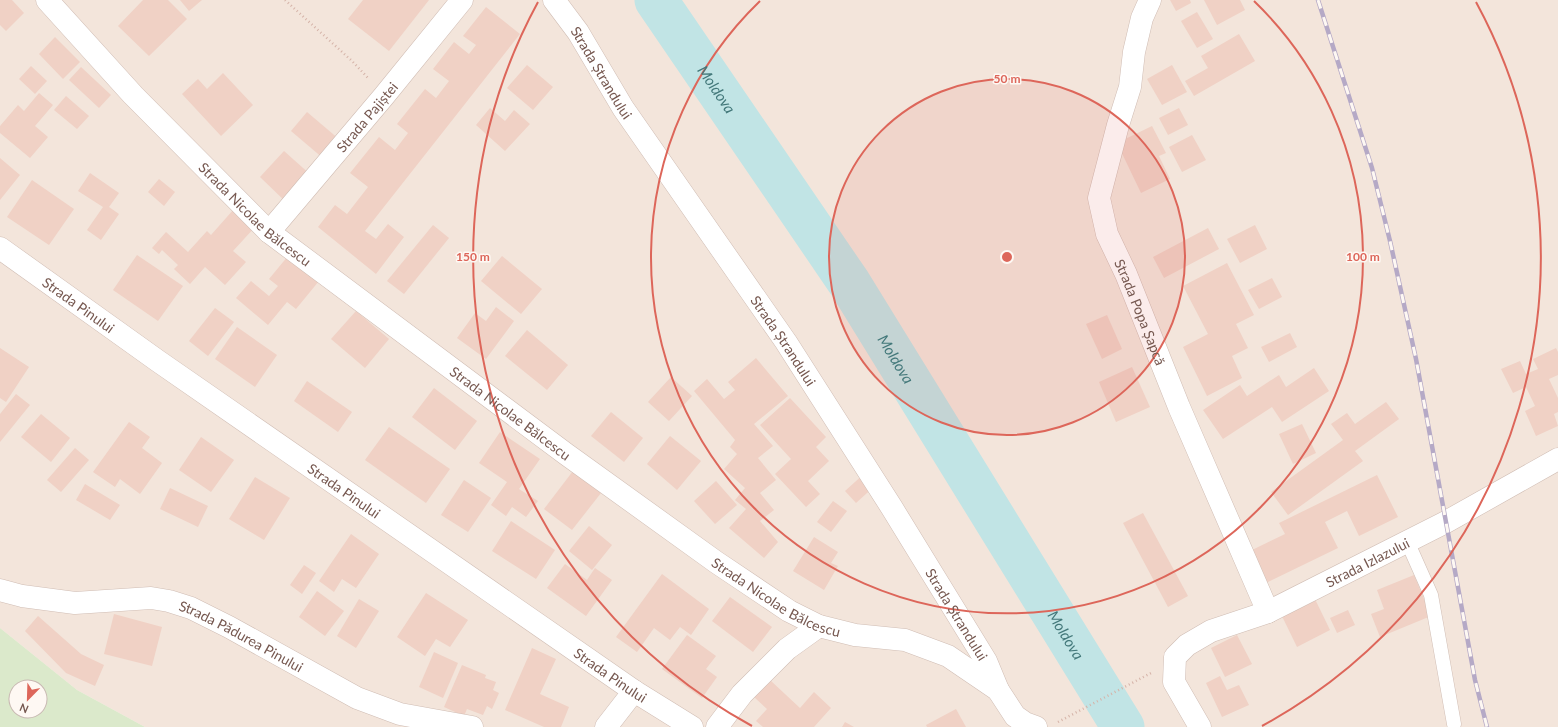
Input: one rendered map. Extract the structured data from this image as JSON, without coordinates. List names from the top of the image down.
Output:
{
  "streets": {
    "street": [
      "Strada Ștrandului",
      "Strada Pajiștei",
      "Strada Nicolae Bălcescu",
      "Strada Pinului",
      "Strada Popa Șapcă",
      "Strada Izlazului",
      "Strada Pădurea Pinului"
    ]
  },
  "crossings": [
    ["Strada Ștrandului", "Strada Nicolae Bălcescu"],
    ["Strada Pajiștei", "Strada Nicolae Bălcescu"],
    ["Strada Popa Șapcă", "Strada Izlazului"]
  ],
  "water": ["Moldova"],
  "north": "bottom left",
  "rings": ["50 m", "100 m", "150 m"]
}
